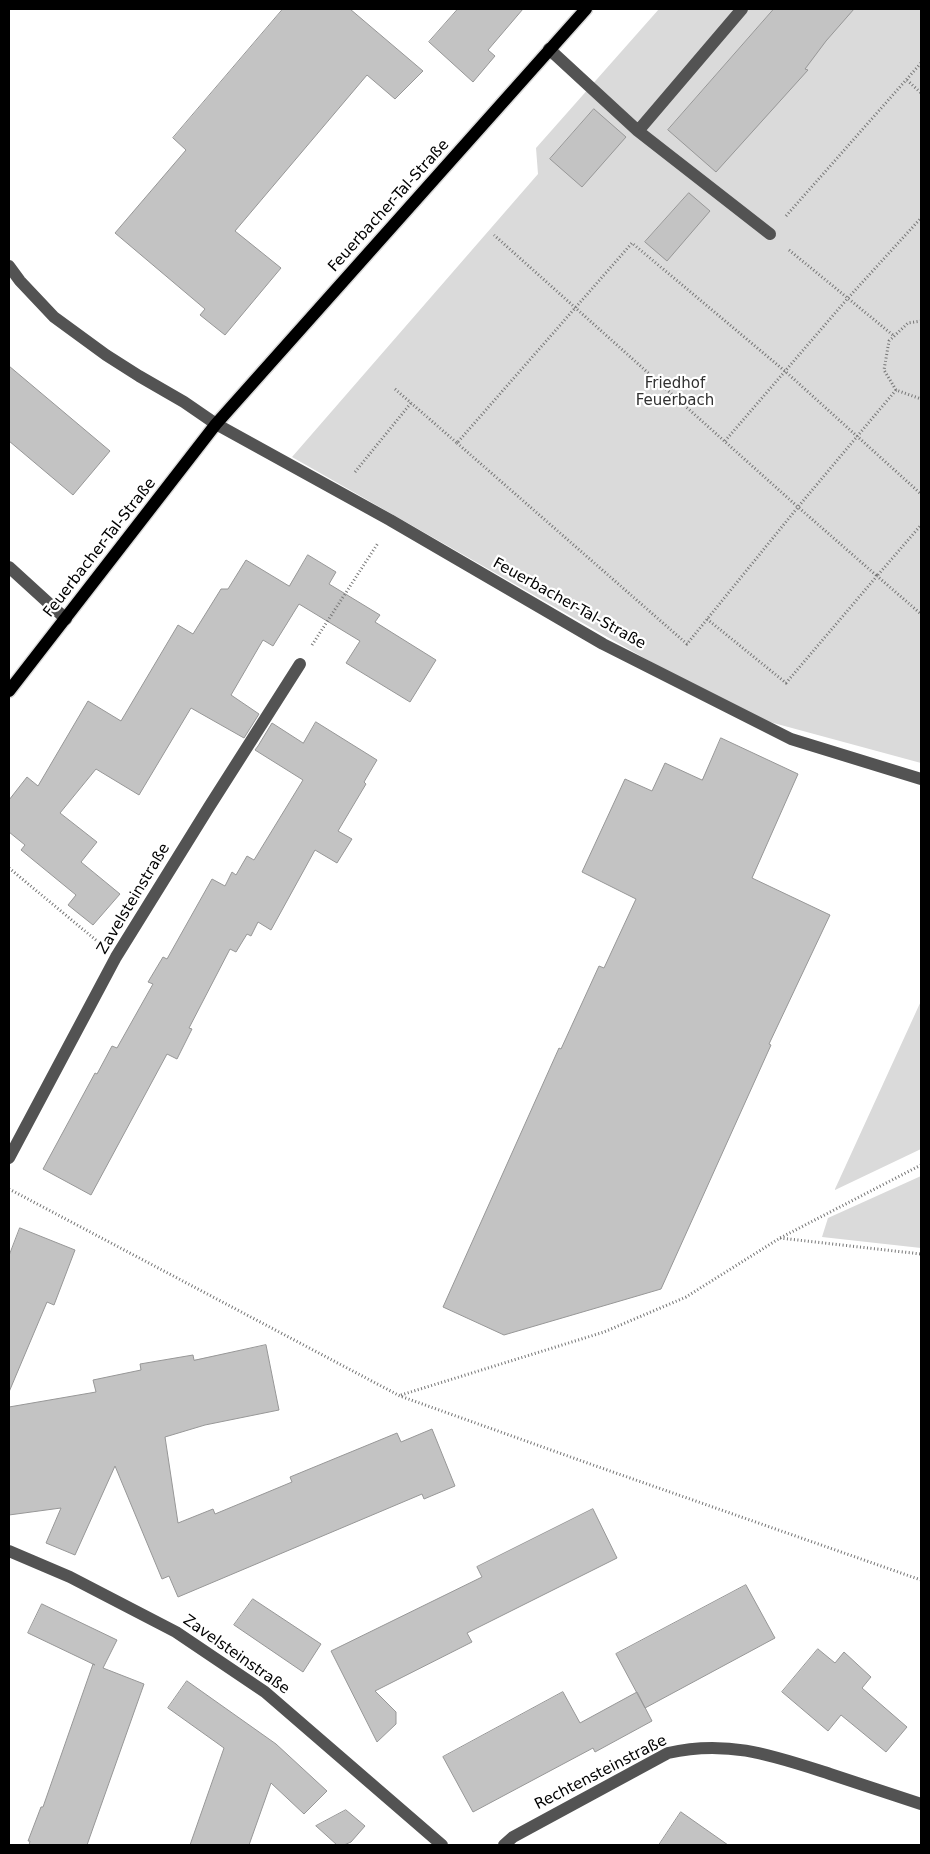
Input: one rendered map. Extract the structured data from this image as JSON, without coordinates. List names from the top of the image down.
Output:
{
  "streets": {
    "main road": ["Feuerbacher-Tal-Straße"],
    "street": ["Zavelsteinstraße", "Rechtensteinstraße"]
  },
  "parks": ["Friedhof Feuerbach"]
}
